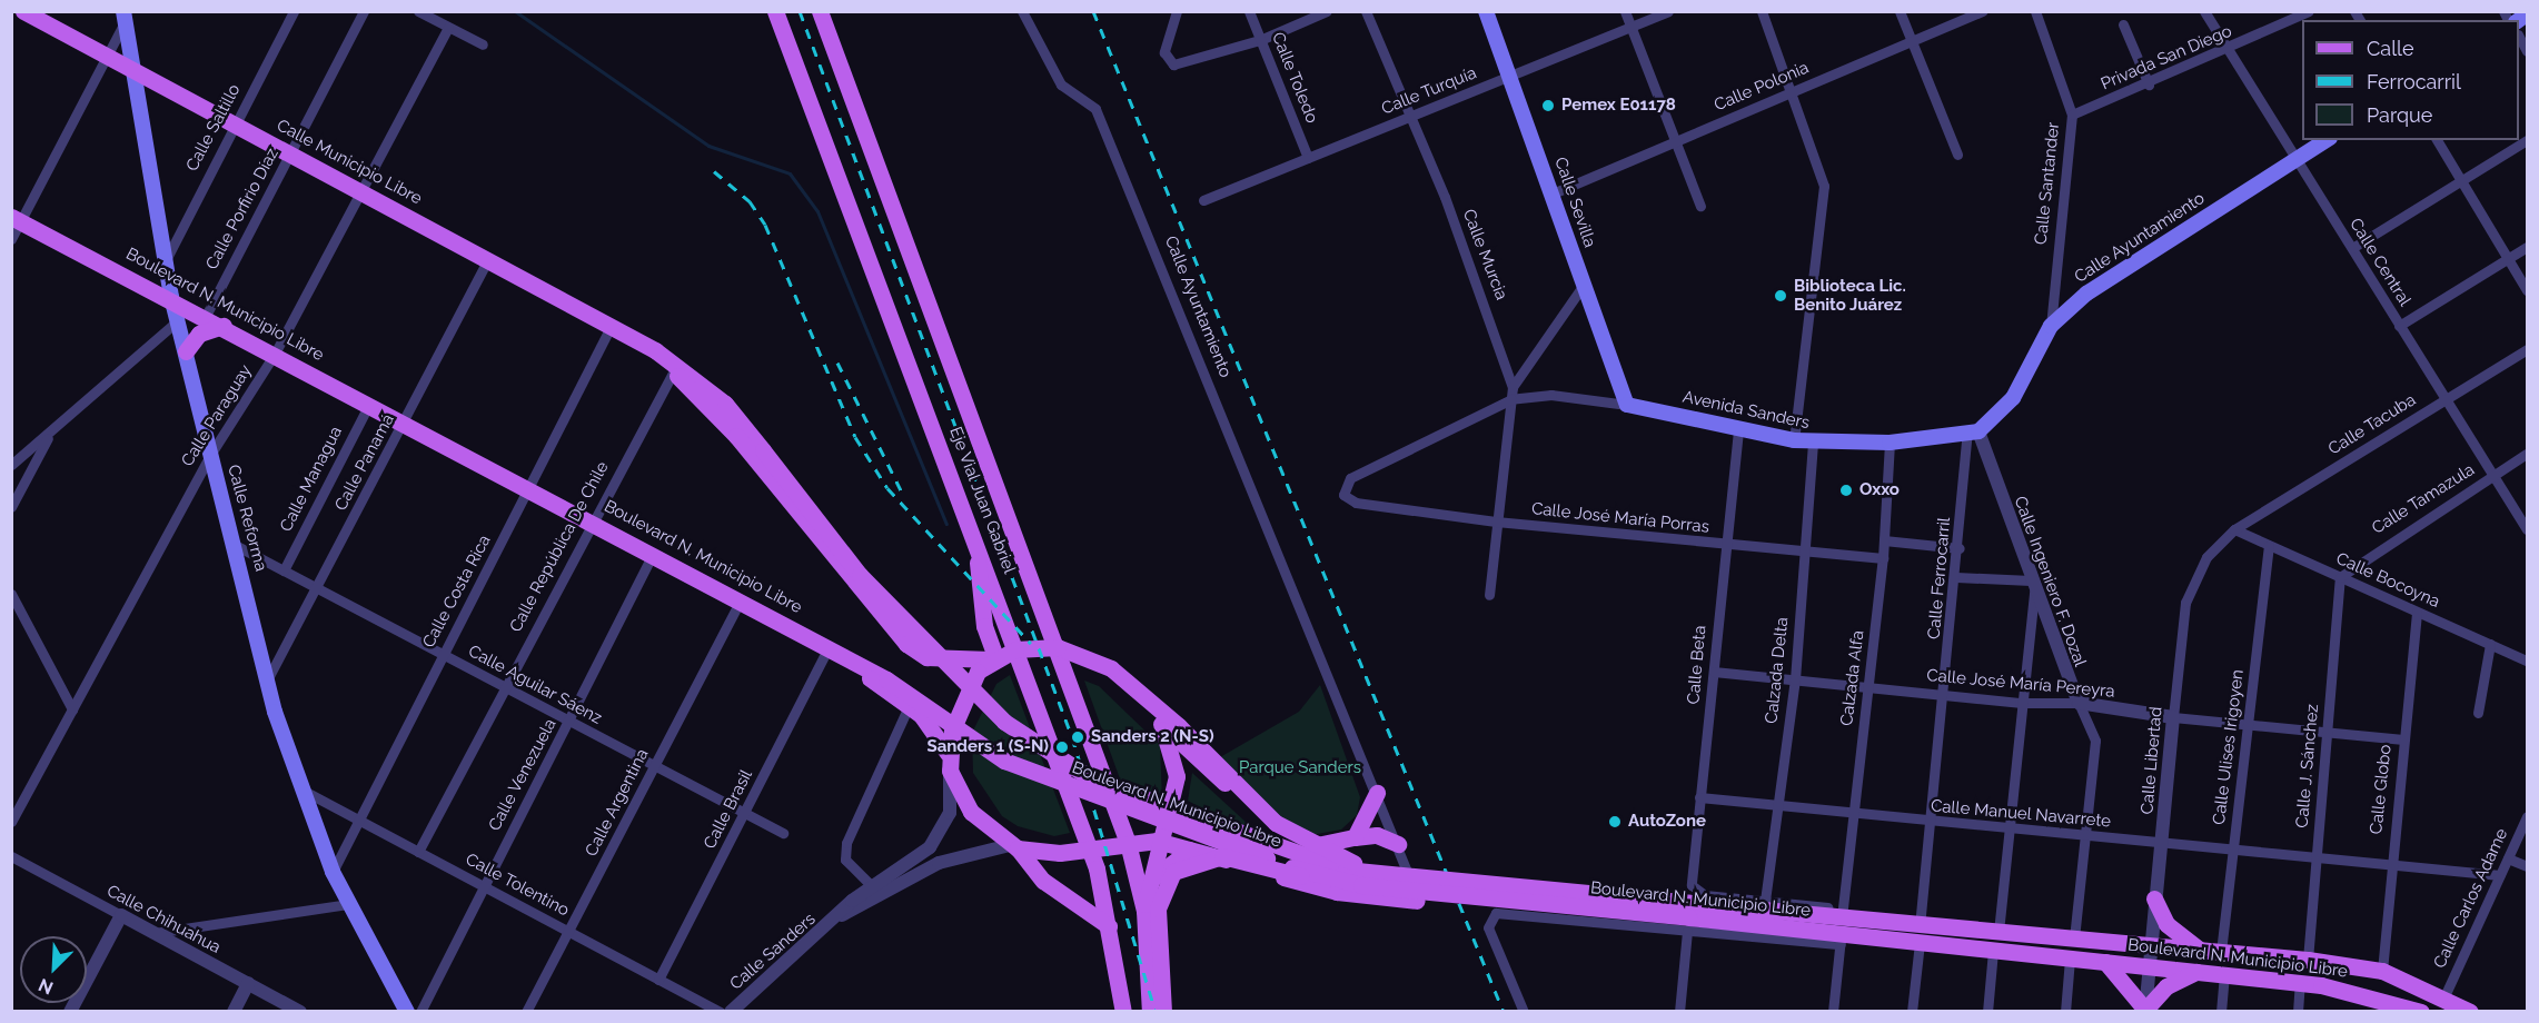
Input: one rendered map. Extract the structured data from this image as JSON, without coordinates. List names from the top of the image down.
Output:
{
  "streets": {
    "main road": [
      "Calle Municipio Libre",
      "Calle Sevilla",
      "Calle Ayuntamiento",
      "Boulevard N. Municipio Libre",
      "Avenida Sanders",
      "Eje Vial Juan Gabriel",
      "Calle Reforma"
    ],
    "street": [
      "Privada San Diego",
      "Calle Toledo",
      "Calle Polonia",
      "Calle Turquía",
      "Calle Saltillo",
      "Calle Santander",
      "Calle Porfirio Díaz",
      "Calle Murcia",
      "Calle Central",
      "Calle Paraguay",
      "Calle Tacuba",
      "Calle Panamá",
      "Calle Managua",
      "Calle Tamazula",
      "Calle José María Porras",
      "Calle República De Chile",
      "Calle Ferrocarril",
      "Calle Bocoyna",
      "Calle Ingeniero F. Dozal",
      "Calle Costa Rica",
      "Calle Beta",
      "Calzada Delta",
      "Calzada Alfa",
      "Calle José María Pereyra",
      "Calle Aguilar Sáenz",
      "Calle Ulises Irigoyen",
      "Calle Libertad",
      "Calle J. Sánchez",
      "Calle Venezuela",
      "Calle Globo",
      "Calle Argentina",
      "Calle Brasil",
      "Calle Manuel Navarrete",
      "Calle Tolentino",
      "Calle Carlos Adame",
      "Calle Chihuahua",
      "Calle Sanders"
    ]
  },
  "crossings": [
    ["Privada San Diego", "Calle Santander"],
    ["Privada San Diego", "Calle Central"],
    ["Calle Toledo", "Calle Turquía"],
    ["Calle Polonia", "Calle Sevilla"],
    ["Calle Turquía", "Calle Sevilla"],
    ["Calle Turquía", "Calle Murcia"],
    ["Calle Saltillo", "Calle Municipio Libre"],
    ["Calle Saltillo", "Calle Reforma"],
    ["Calle Municipio Libre", "Calle Porfirio Díaz"],
    ["Calle Municipio Libre", "Boulevard N. Municipio Libre"],
    ["Calle Municipio Libre", "Calle Paraguay"],
    ["Calle Municipio Libre", "Calle Panamá"],
    ["Calle Municipio Libre", "Calle Reforma"],
    ["Calle Municipio Libre", "Calle República De Chile"],
    ["Calle Municipio Libre", "Calle Costa Rica"],
    ["Calle Santander", "Calle Ayuntamiento"],
    ["Calle Sevilla", "Avenida Sanders"],
    ["Calle Porfirio Díaz", "Boulevard N. Municipio Libre"],
    ["Calle Ayuntamiento", "Calle Central"],
    ["Calle Ayuntamiento", "Avenida Sanders"],
    ["Calle Ayuntamiento", "Calle Ferrocarril"],
    ["Calle Ayuntamiento", "Calle Ingeniero F. Dozal"],
    ["Calle Murcia", "Calle José María Porras"],
    ["Calle Central", "Calle Tacuba"],
    ["Calle Central", "Calle Tamazula"],
    ["Boulevard N. Municipio Libre", "Calle Paraguay"],
    ["Boulevard N. Municipio Libre", "Calle Panamá"],
    ["Boulevard N. Municipio Libre", "Calle Managua"],
    ["Boulevard N. Municipio Libre", "Calle Reforma"],
    ["Boulevard N. Municipio Libre", "Calle República De Chile"],
    ["Boulevard N. Municipio Libre", "Calle Ferrocarril"],
    ["Boulevard N. Municipio Libre", "Calle Ingeniero F. Dozal"],
    ["Boulevard N. Municipio Libre", "Calle Costa Rica"],
    ["Boulevard N. Municipio Libre", "Calle Beta"],
    ["Boulevard N. Municipio Libre", "Calzada Alfa"],
    ["Boulevard N. Municipio Libre", "Calle Ulises Irigoyen"],
    ["Boulevard N. Municipio Libre", "Calle Libertad"],
    ["Boulevard N. Municipio Libre", "Calle J. Sánchez"],
    ["Boulevard N. Municipio Libre", "Calle Venezuela"],
    ["Boulevard N. Municipio Libre", "Calle Globo"],
    ["Boulevard N. Municipio Libre", "Calle Carlos Adame"],
    ["Avenida Sanders", "Calle Ferrocarril"],
    ["Avenida Sanders", "Calle Ingeniero F. Dozal"],
    ["Avenida Sanders", "Calle Beta"],
    ["Avenida Sanders", "Calzada Delta"],
    ["Avenida Sanders", "Calzada Alfa"],
    ["Calle Paraguay", "Calle Reforma"],
    ["Calle Tacuba", "Calle Bocoyna"],
    ["Calle Tacuba", "Calle Libertad"],
    ["Calle Panamá", "Calle Reforma"],
    ["Calle Panamá", "Calle Aguilar Sáenz"],
    ["Calle Managua", "Calle Aguilar Sáenz"],
    ["Calle Tamazula", "Calle Bocoyna"],
    ["Calle Tamazula", "Calle J. Sánchez"],
    ["Calle Reforma", "Calle Costa Rica"],
    ["Calle Reforma", "Calle Aguilar Sáenz"],
    ["Calle Reforma", "Calle Tolentino"],
    ["Calle José María Porras", "Calle Beta"],
    ["Calle José María Porras", "Calzada Delta"],
    ["Calle José María Porras", "Calzada Alfa"],
    ["Calle República De Chile", "Calle Aguilar Sáenz"],
    ["Calle República De Chile", "Calle Tolentino"],
    ["Calle Ferrocarril", "Calle Ingeniero F. Dozal"],
    ["Calle Ferrocarril", "Calle José María Pereyra"],
    ["Calle Ferrocarril", "Calle Manuel Navarrete"],
    ["Calle Bocoyna", "Calle Ulises Irigoyen"],
    ["Calle Bocoyna", "Calle Libertad"],
    ["Calle Bocoyna", "Calle J. Sánchez"],
    ["Calle Bocoyna", "Calle Globo"],
    ["Calle Ingeniero F. Dozal", "Calle José María Pereyra"],
    ["Calle Ingeniero F. Dozal", "Calle Manuel Navarrete"],
    ["Calle Costa Rica", "Calle Aguilar Sáenz"],
    ["Calle Costa Rica", "Calle Tolentino"],
    ["Calle Beta", "Calle José María Pereyra"],
    ["Calle Beta", "Calle Manuel Navarrete"],
    ["Calzada Delta", "Calle José María Pereyra"],
    ["Calzada Delta", "Calle Manuel Navarrete"],
    ["Calzada Alfa", "Calle José María Pereyra"],
    ["Calzada Alfa", "Calle Manuel Navarrete"],
    ["Calle José María Pereyra", "Calle Ulises Irigoyen"],
    ["Calle José María Pereyra", "Calle Libertad"],
    ["Calle José María Pereyra", "Calle J. Sánchez"],
    ["Calle José María Pereyra", "Calle Globo"],
    ["Calle Aguilar Sáenz", "Calle Venezuela"],
    ["Calle Aguilar Sáenz", "Calle Argentina"],
    ["Calle Aguilar Sáenz", "Calle Brasil"],
    ["Calle Ulises Irigoyen", "Calle Manuel Navarrete"],
    ["Calle Libertad", "Calle Manuel Navarrete"],
    ["Calle J. Sánchez", "Calle Manuel Navarrete"],
    ["Calle Venezuela", "Calle Tolentino"],
    ["Calle Globo", "Calle Manuel Navarrete"],
    ["Calle Argentina", "Calle Tolentino"],
    ["Calle Brasil", "Calle Tolentino"],
    ["Calle Manuel Navarrete", "Calle Carlos Adame"]
  ],
  "parks": ["Parque Sanders"],
  "places": [
    "Pemex E01178",
    "Biblioteca Lic. Benito Juárez",
    "Oxxo",
    "Sanders 2 (N-S)",
    "Sanders 1 (S-N)",
    "AutoZone"
  ],
  "legend": ["Calle", "Ferrocarril", "Parque"],
  "north": "bottom left"
}
